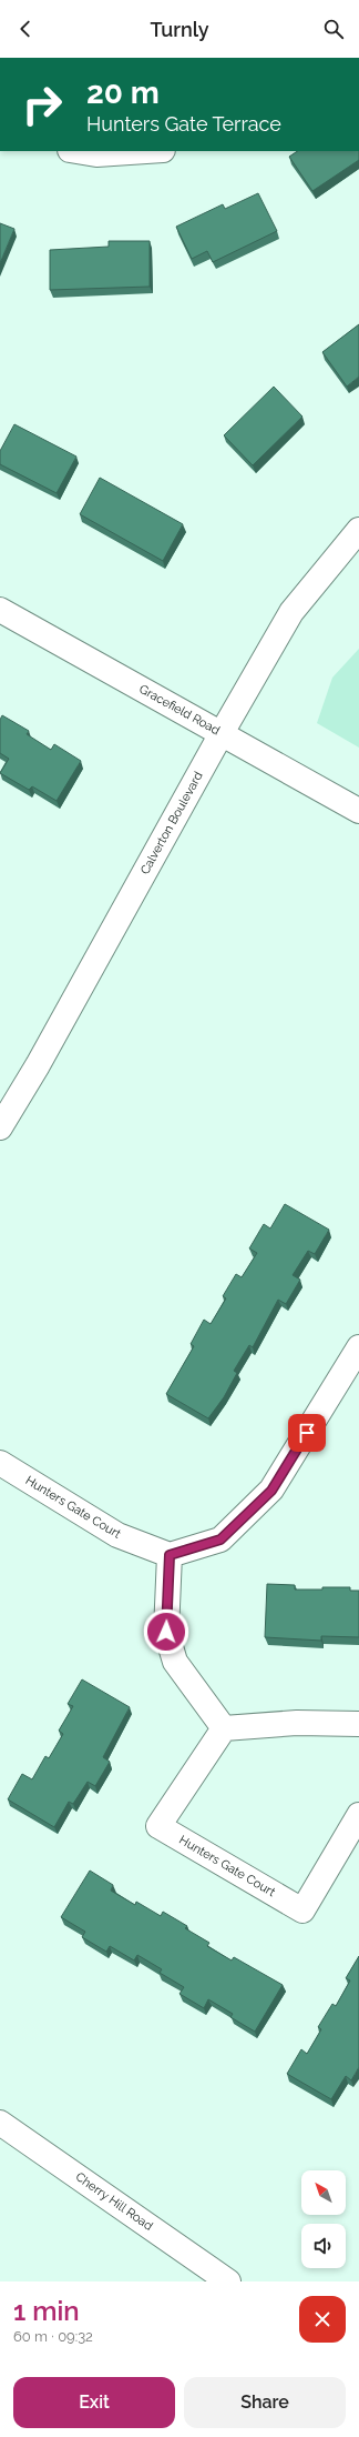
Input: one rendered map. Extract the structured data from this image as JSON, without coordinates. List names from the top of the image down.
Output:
{
  "streets": {
    "street": [
      "Gracefield Road",
      "Calverton Boulevard",
      "Hunters Gate Court",
      "Cherry Hill Road"
    ]
  },
  "crossings": [
    ["Gracefield Road", "Calverton Boulevard"]
  ],
  "north": "top left",
  "page": {
    "header": "Turnly",
    "turn": ["20 m", "Hunters Gate Terrace"],
    "heading": ["1 min", "60 m · 09:32"],
    "buttons": ["Exit", "Share"]
  }
}
